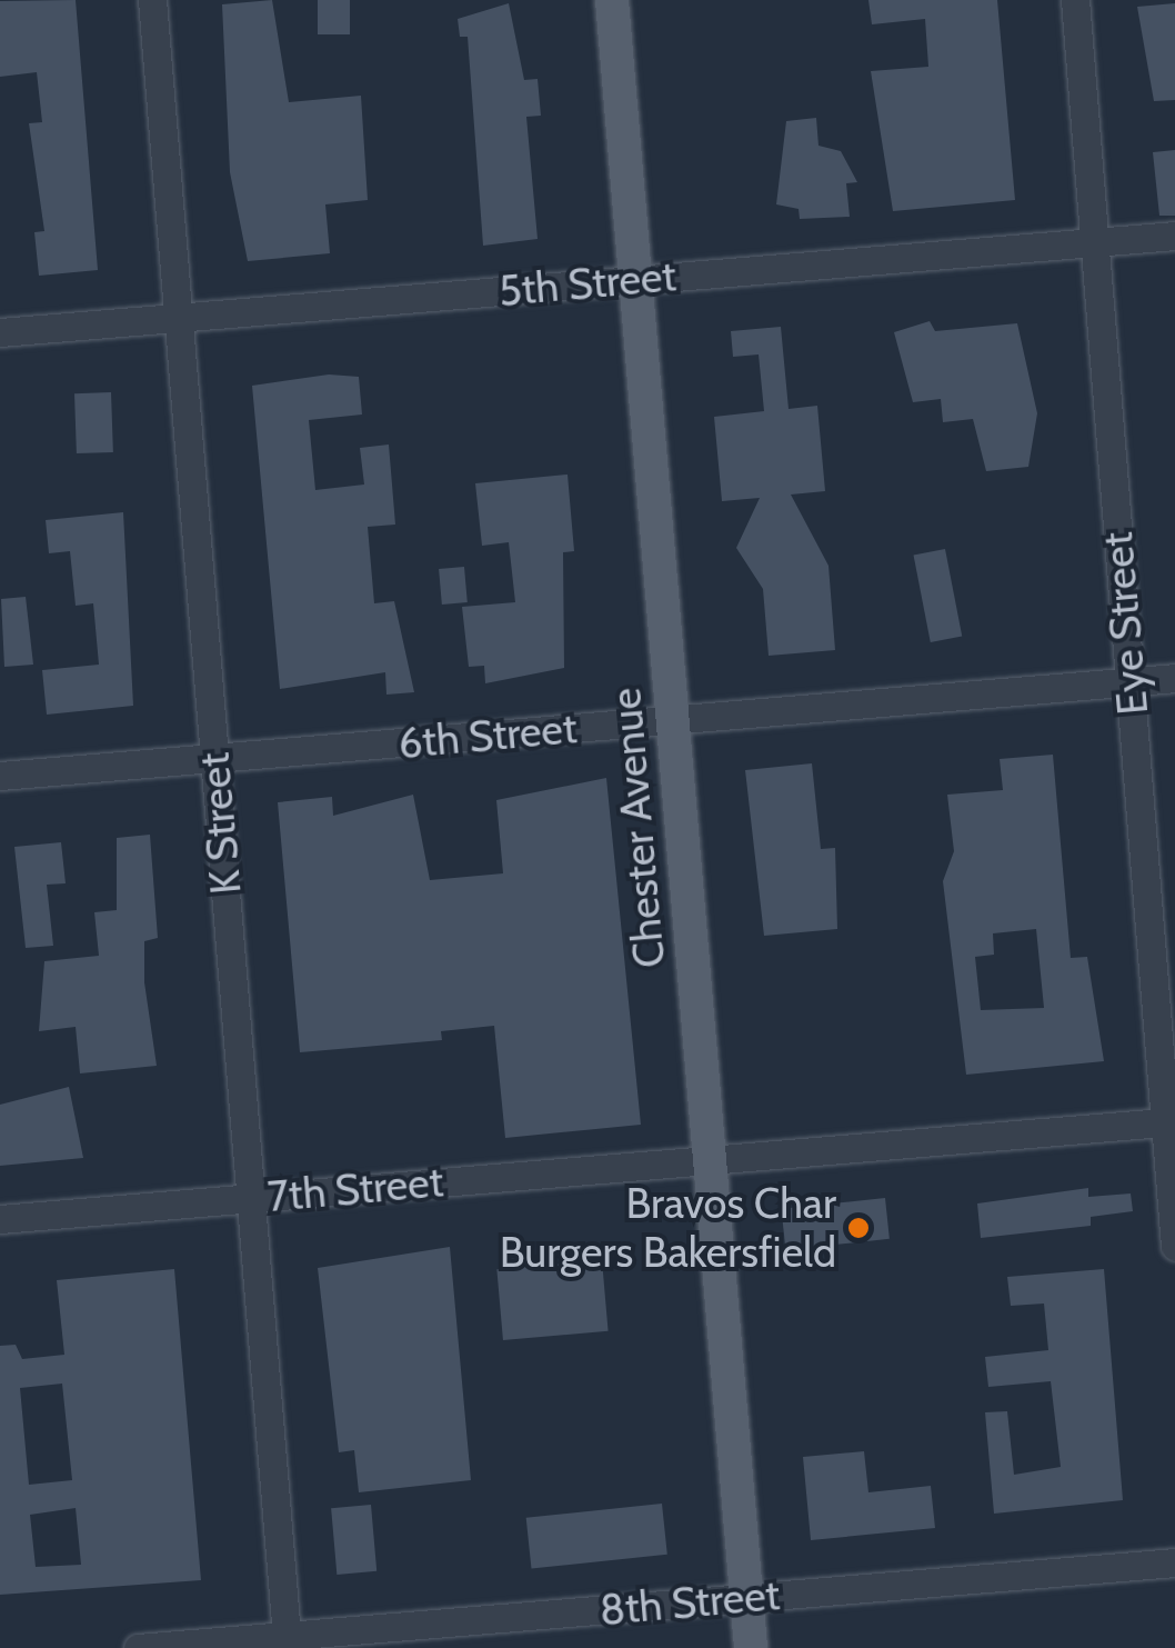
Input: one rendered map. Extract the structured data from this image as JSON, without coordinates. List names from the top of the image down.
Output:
{
  "streets": {
    "main road": ["Chester Avenue"],
    "street": [
      "5th Street",
      "Eye Street",
      "6th Street",
      "K Street",
      "7th Street",
      "8th Street"
    ]
  },
  "crossings": [
    ["5th Street", "Eye Street"],
    ["5th Street", "K Street"],
    ["5th Street", "Chester Avenue"],
    ["Eye Street", "6th Street"],
    ["Eye Street", "7th Street"],
    ["6th Street", "K Street"],
    ["6th Street", "Chester Avenue"],
    ["K Street", "7th Street"],
    ["K Street", "8th Street"],
    ["Chester Avenue", "7th Street"],
    ["Chester Avenue", "8th Street"]
  ],
  "places": ["Bravos Char Burgers Bakersfield"]
}
